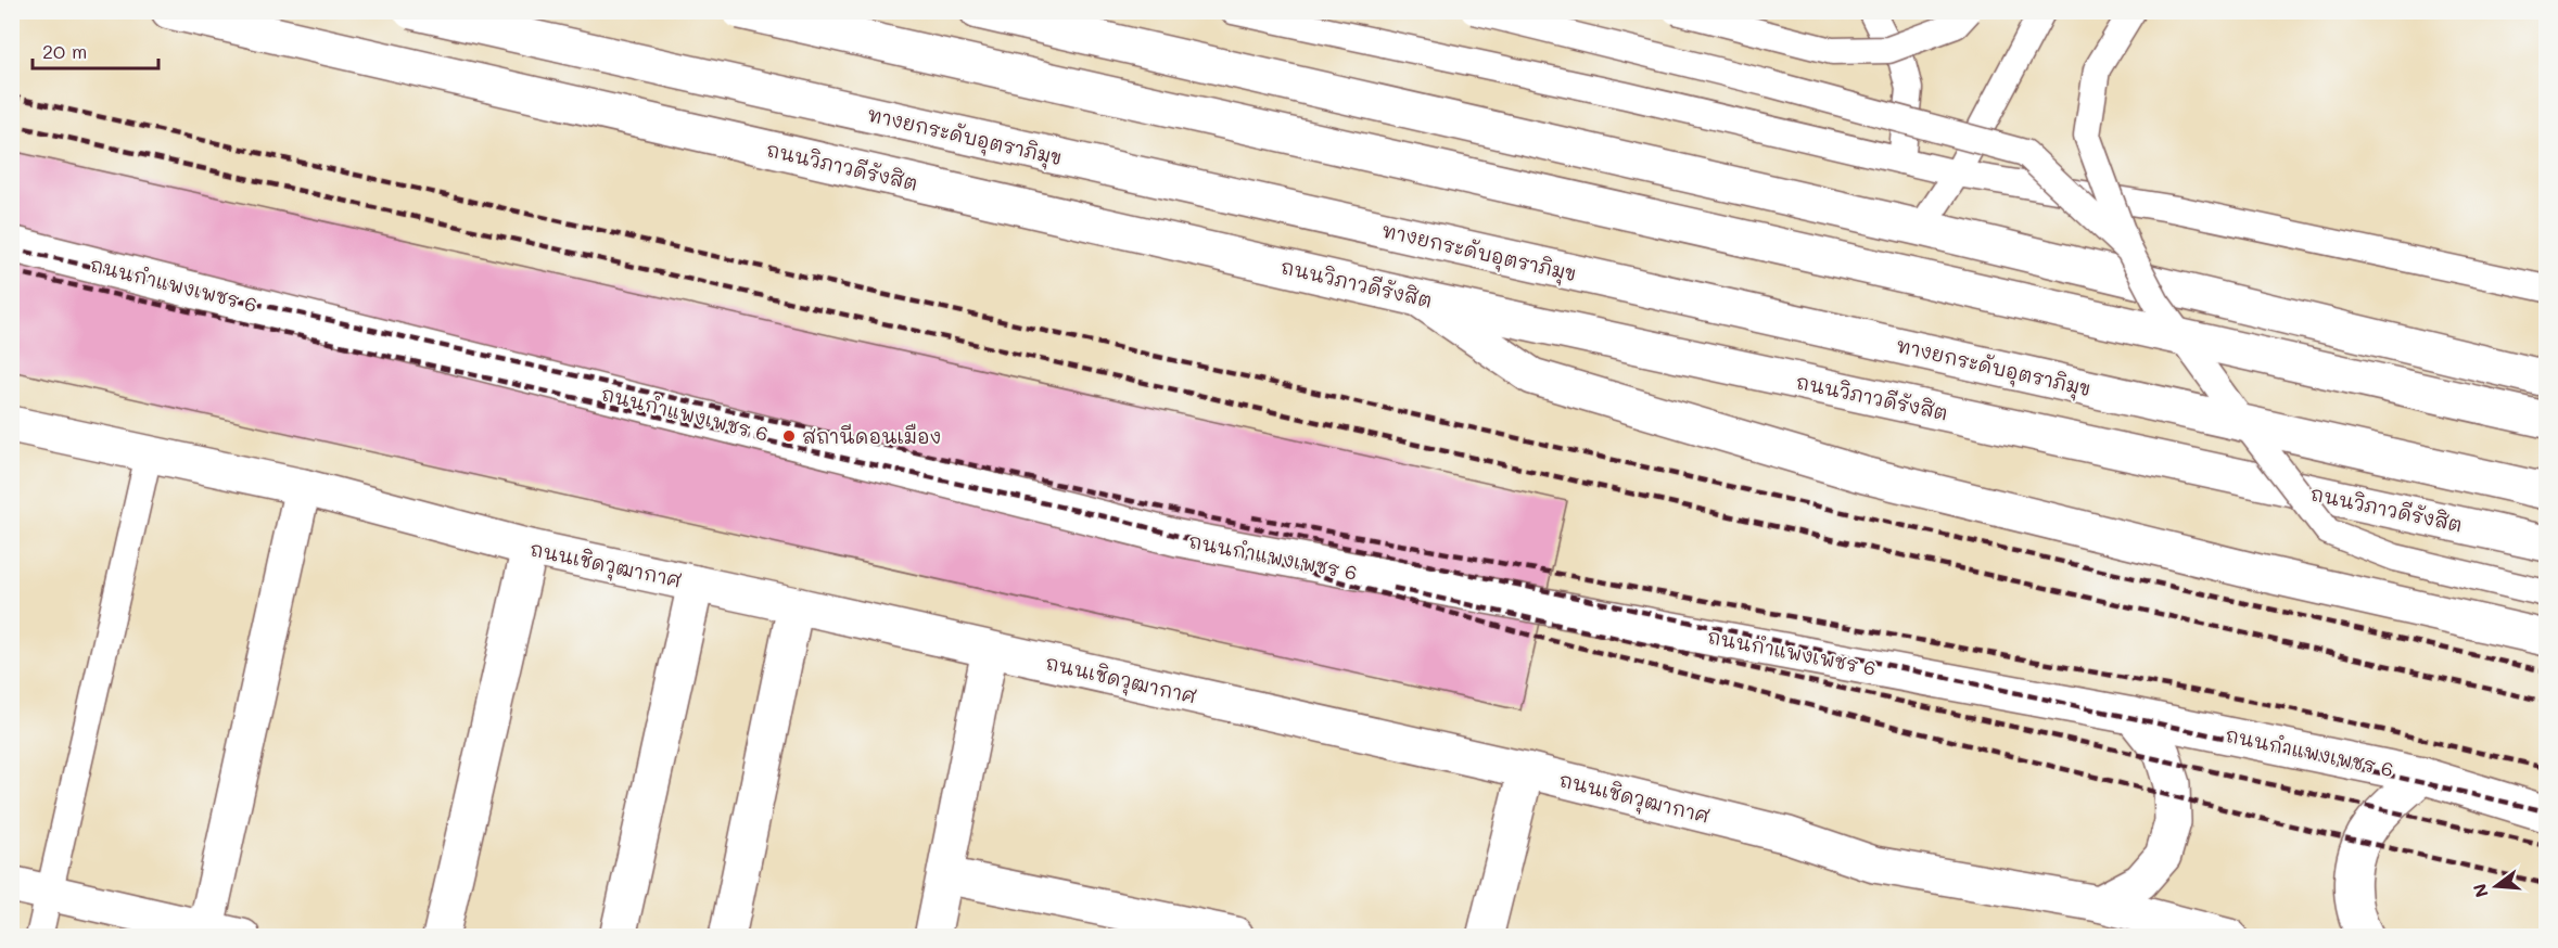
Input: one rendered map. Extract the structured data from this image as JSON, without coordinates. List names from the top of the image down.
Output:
{
  "streets": {
    "main road": [
      "ทางยกระดับอุตราภิมุข",
      "ถนนวิภาวดีรังสิต",
      "ถนนกำแพงเพชร 6",
      "ถนนเชิดวุฒากาศ"
    ]
  },
  "places": ["สถานีดอนเมือง"],
  "scale_bar": "20 m",
  "north": "left"
}
